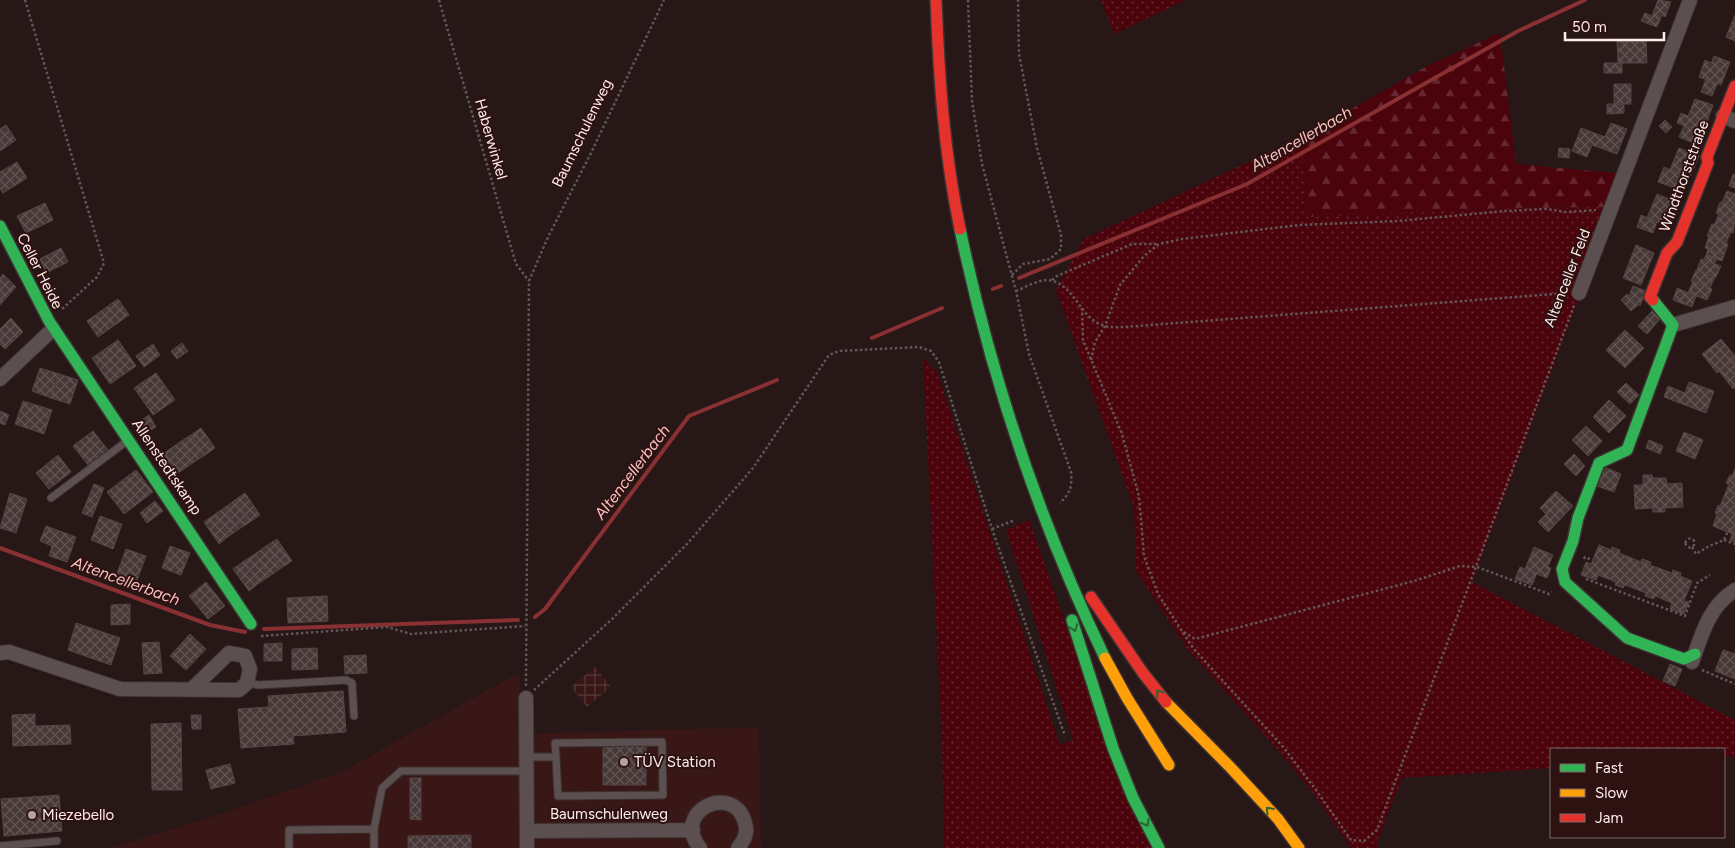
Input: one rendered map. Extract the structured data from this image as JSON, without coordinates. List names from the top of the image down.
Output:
{
  "streets": {
    "main road": ["Windthorststraße", "Celler Heide", "Allenstedtskamp"],
    "street": ["Baumschulenweg", "Altenceller Feld"],
    "path": ["Haberwinkel"]
  },
  "crossings": [
    ["Baumschulenweg", "Haberwinkel"],
    ["Celler Heide", "Allenstedtskamp"]
  ],
  "water": ["Altencellerbach"],
  "places": ["TÜV Station", "Miezebello"],
  "legend": ["Fast", "Slow", "Jam"],
  "scale_bar": "50 m"
}
